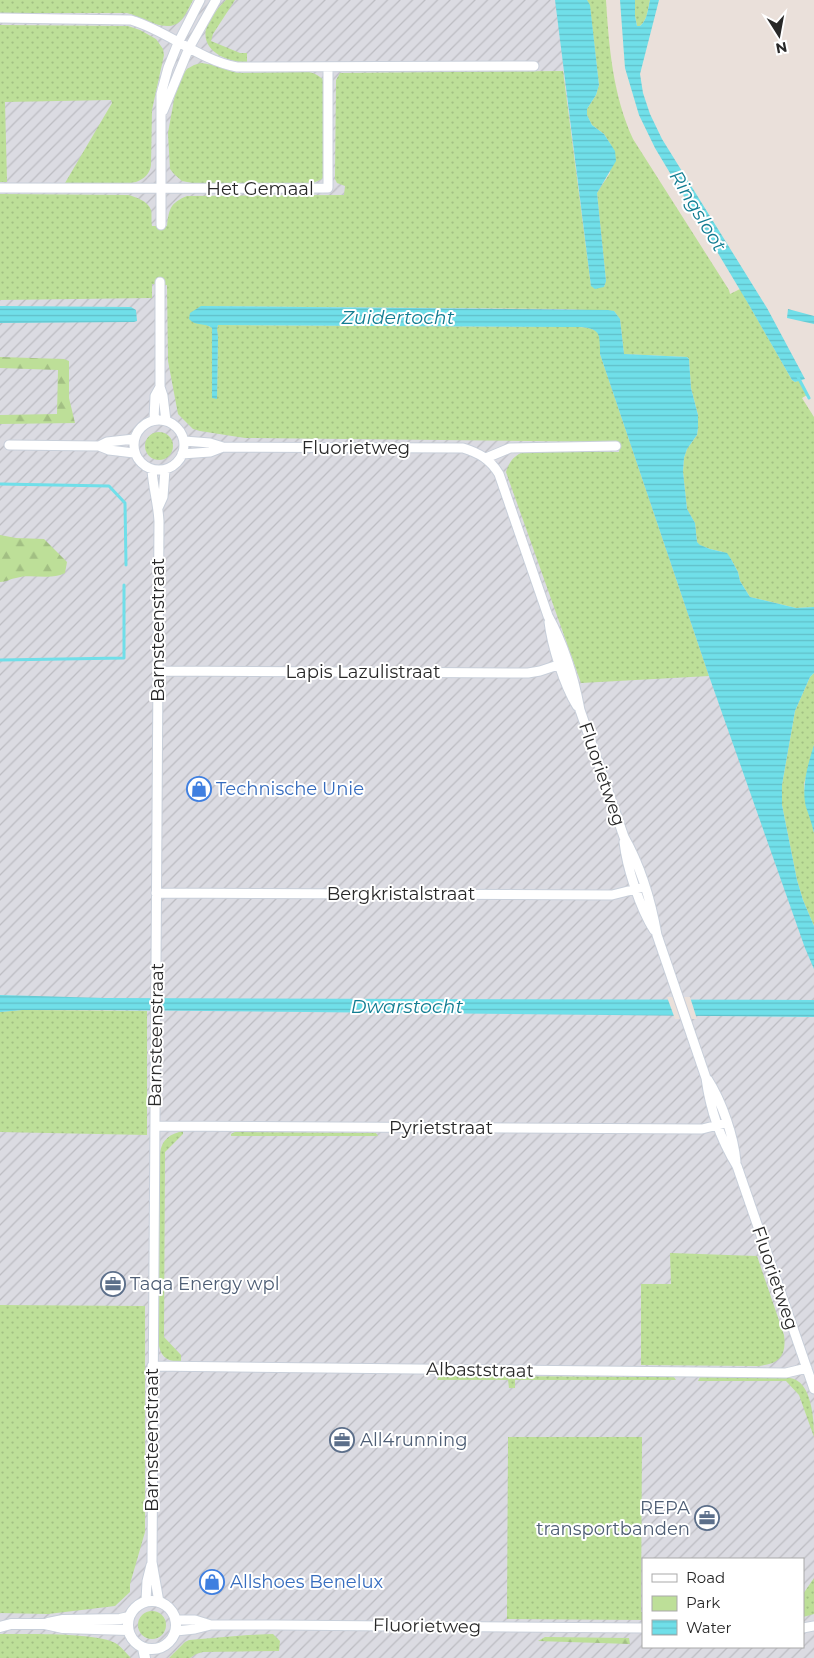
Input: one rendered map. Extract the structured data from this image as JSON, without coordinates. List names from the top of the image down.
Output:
{
  "streets": {
    "street": [
      "Het Gemaal",
      "Fluorietweg",
      "Barnsteenstraat",
      "Lapis Lazulistraat",
      "Bergkristalstraat",
      "Pyrietstraat",
      "Albaststraat"
    ]
  },
  "crossings": [
    ["Fluorietweg", "Barnsteenstraat"],
    ["Fluorietweg", "Lapis Lazulistraat"],
    ["Fluorietweg", "Bergkristalstraat"],
    ["Fluorietweg", "Pyrietstraat"],
    ["Fluorietweg", "Albaststraat"],
    ["Barnsteenstraat", "Lapis Lazulistraat"],
    ["Barnsteenstraat", "Bergkristalstraat"],
    ["Barnsteenstraat", "Pyrietstraat"],
    ["Barnsteenstraat", "Albaststraat"]
  ],
  "water": ["Ringsloot", "Zuidertocht", "Dwarstocht"],
  "places": {
    "shop": ["Technische Unie", "Allshoes Benelux"],
    "office": ["Taqa Energy wpl", "All4running", "REPA transportbanden"]
  },
  "legend": ["Road", "Park", "Water"],
  "north": "bottom"
}
